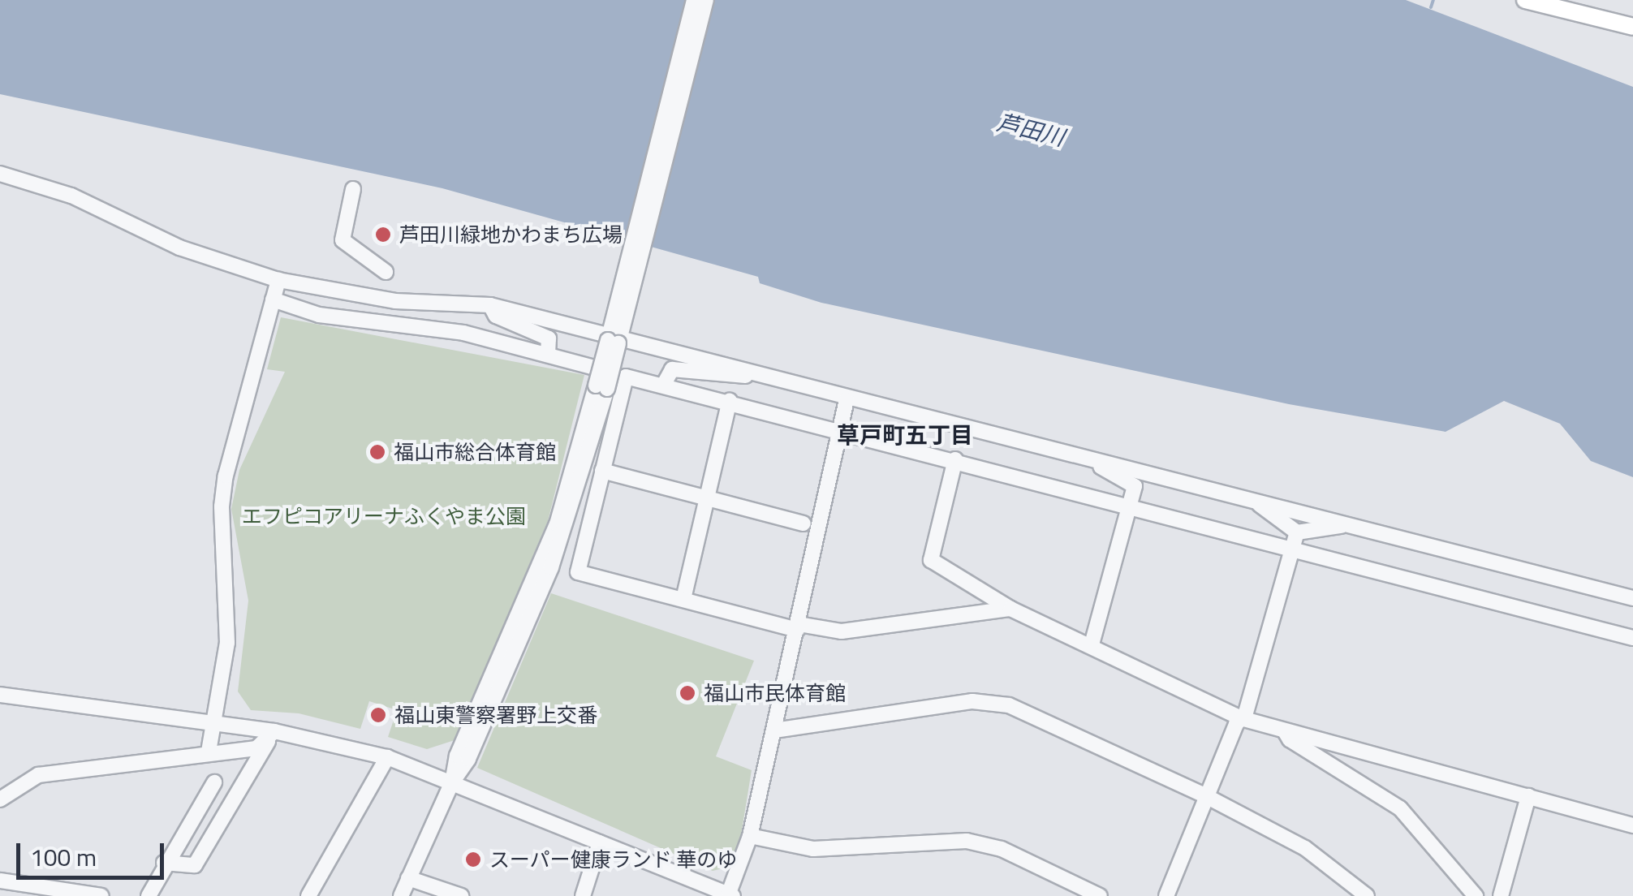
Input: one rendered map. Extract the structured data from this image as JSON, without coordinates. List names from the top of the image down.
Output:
{
  "districts": ["草戸町五丁目"],
  "water": ["芦田川"],
  "parks": ["エフピコアリーナふくやま公園"],
  "places": [
    "芦田川緑地かわまち広場",
    "福山市総合体育館",
    "福山市民体育館",
    "福山東警察署野上交番",
    "スーパー健康ランド 華のゆ"
  ],
  "scale_bar": "100 m"
}
